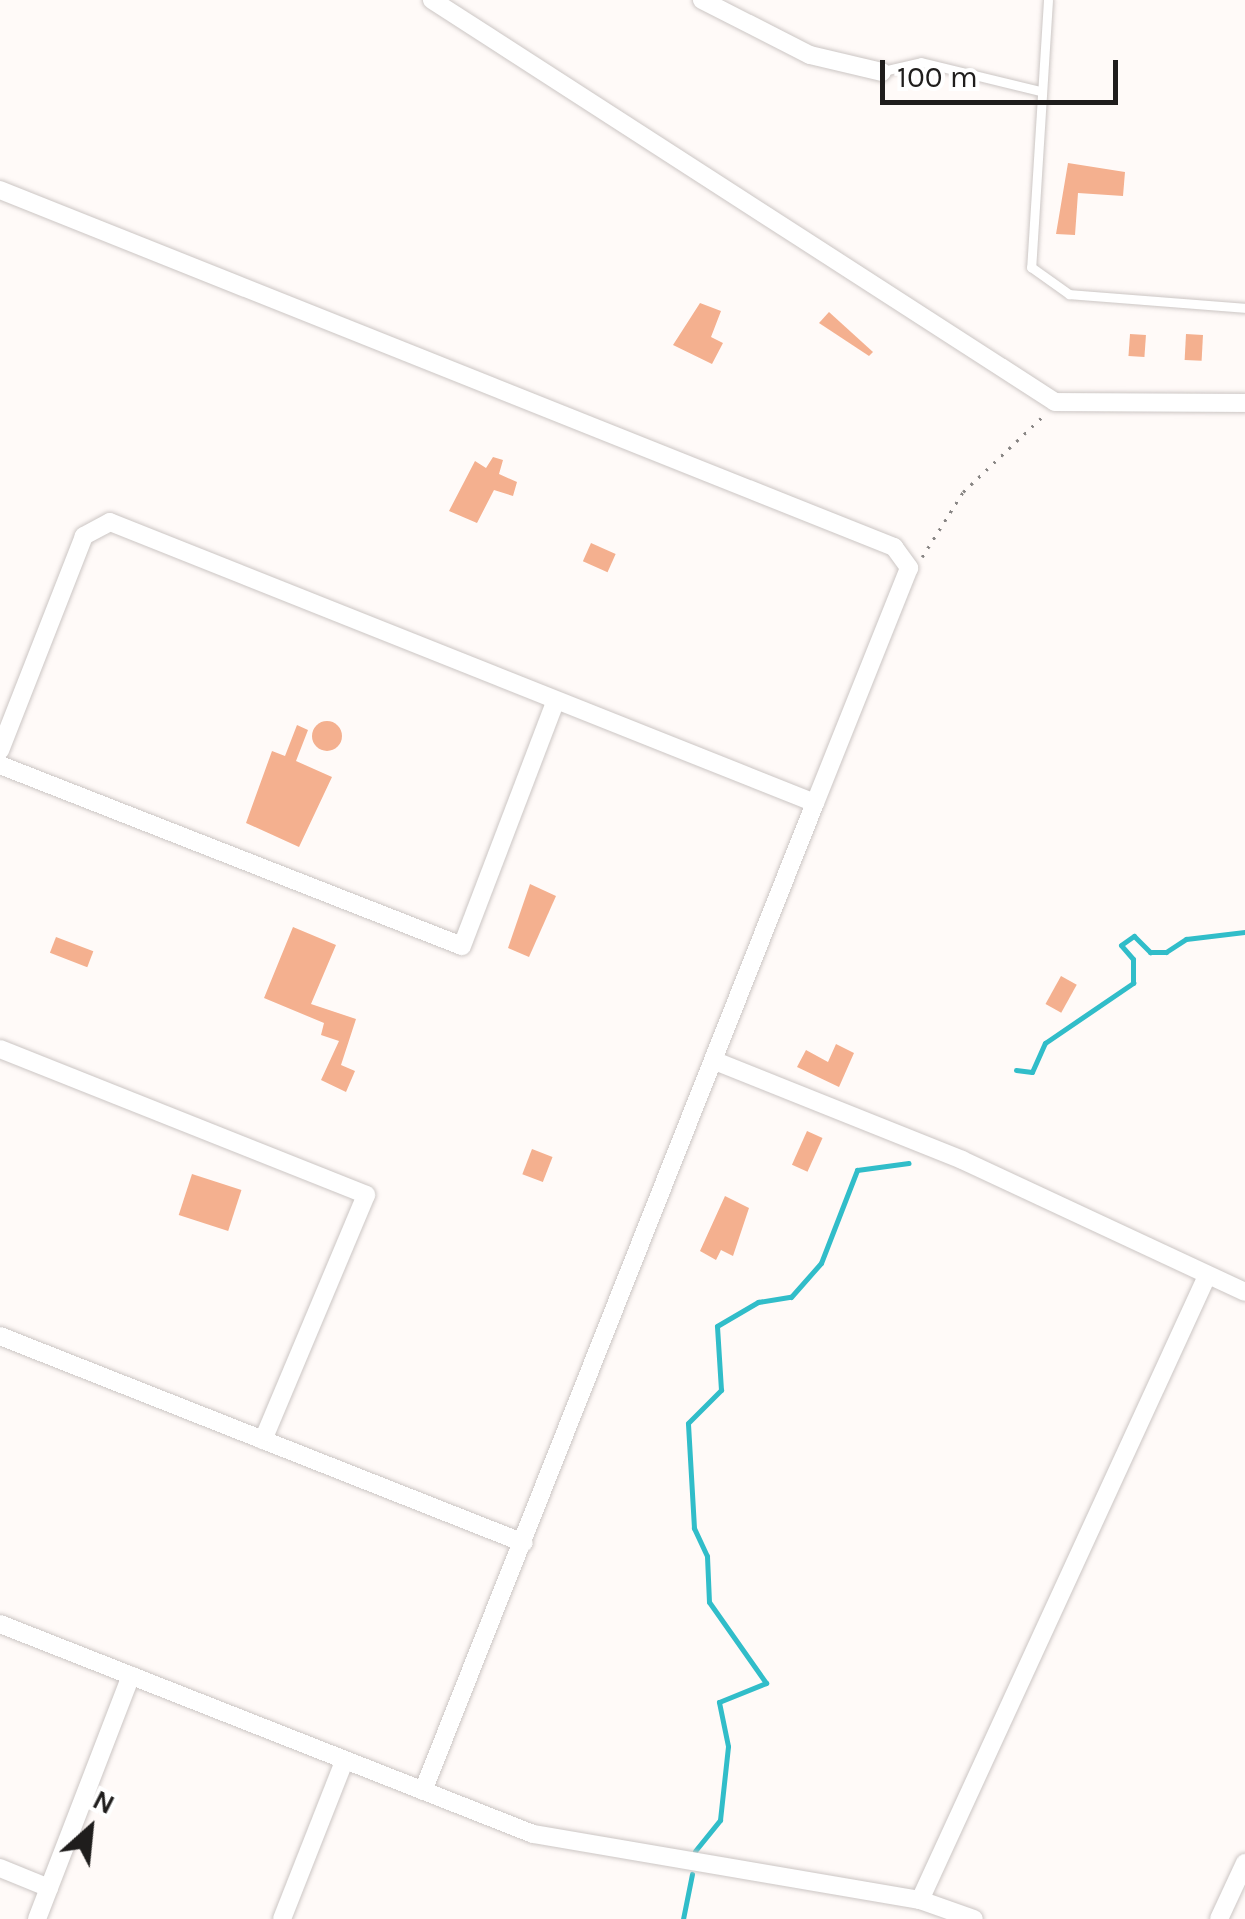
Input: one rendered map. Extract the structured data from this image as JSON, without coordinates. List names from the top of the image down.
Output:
{
  "scale_bar": "100 m",
  "north": "top right"
}
